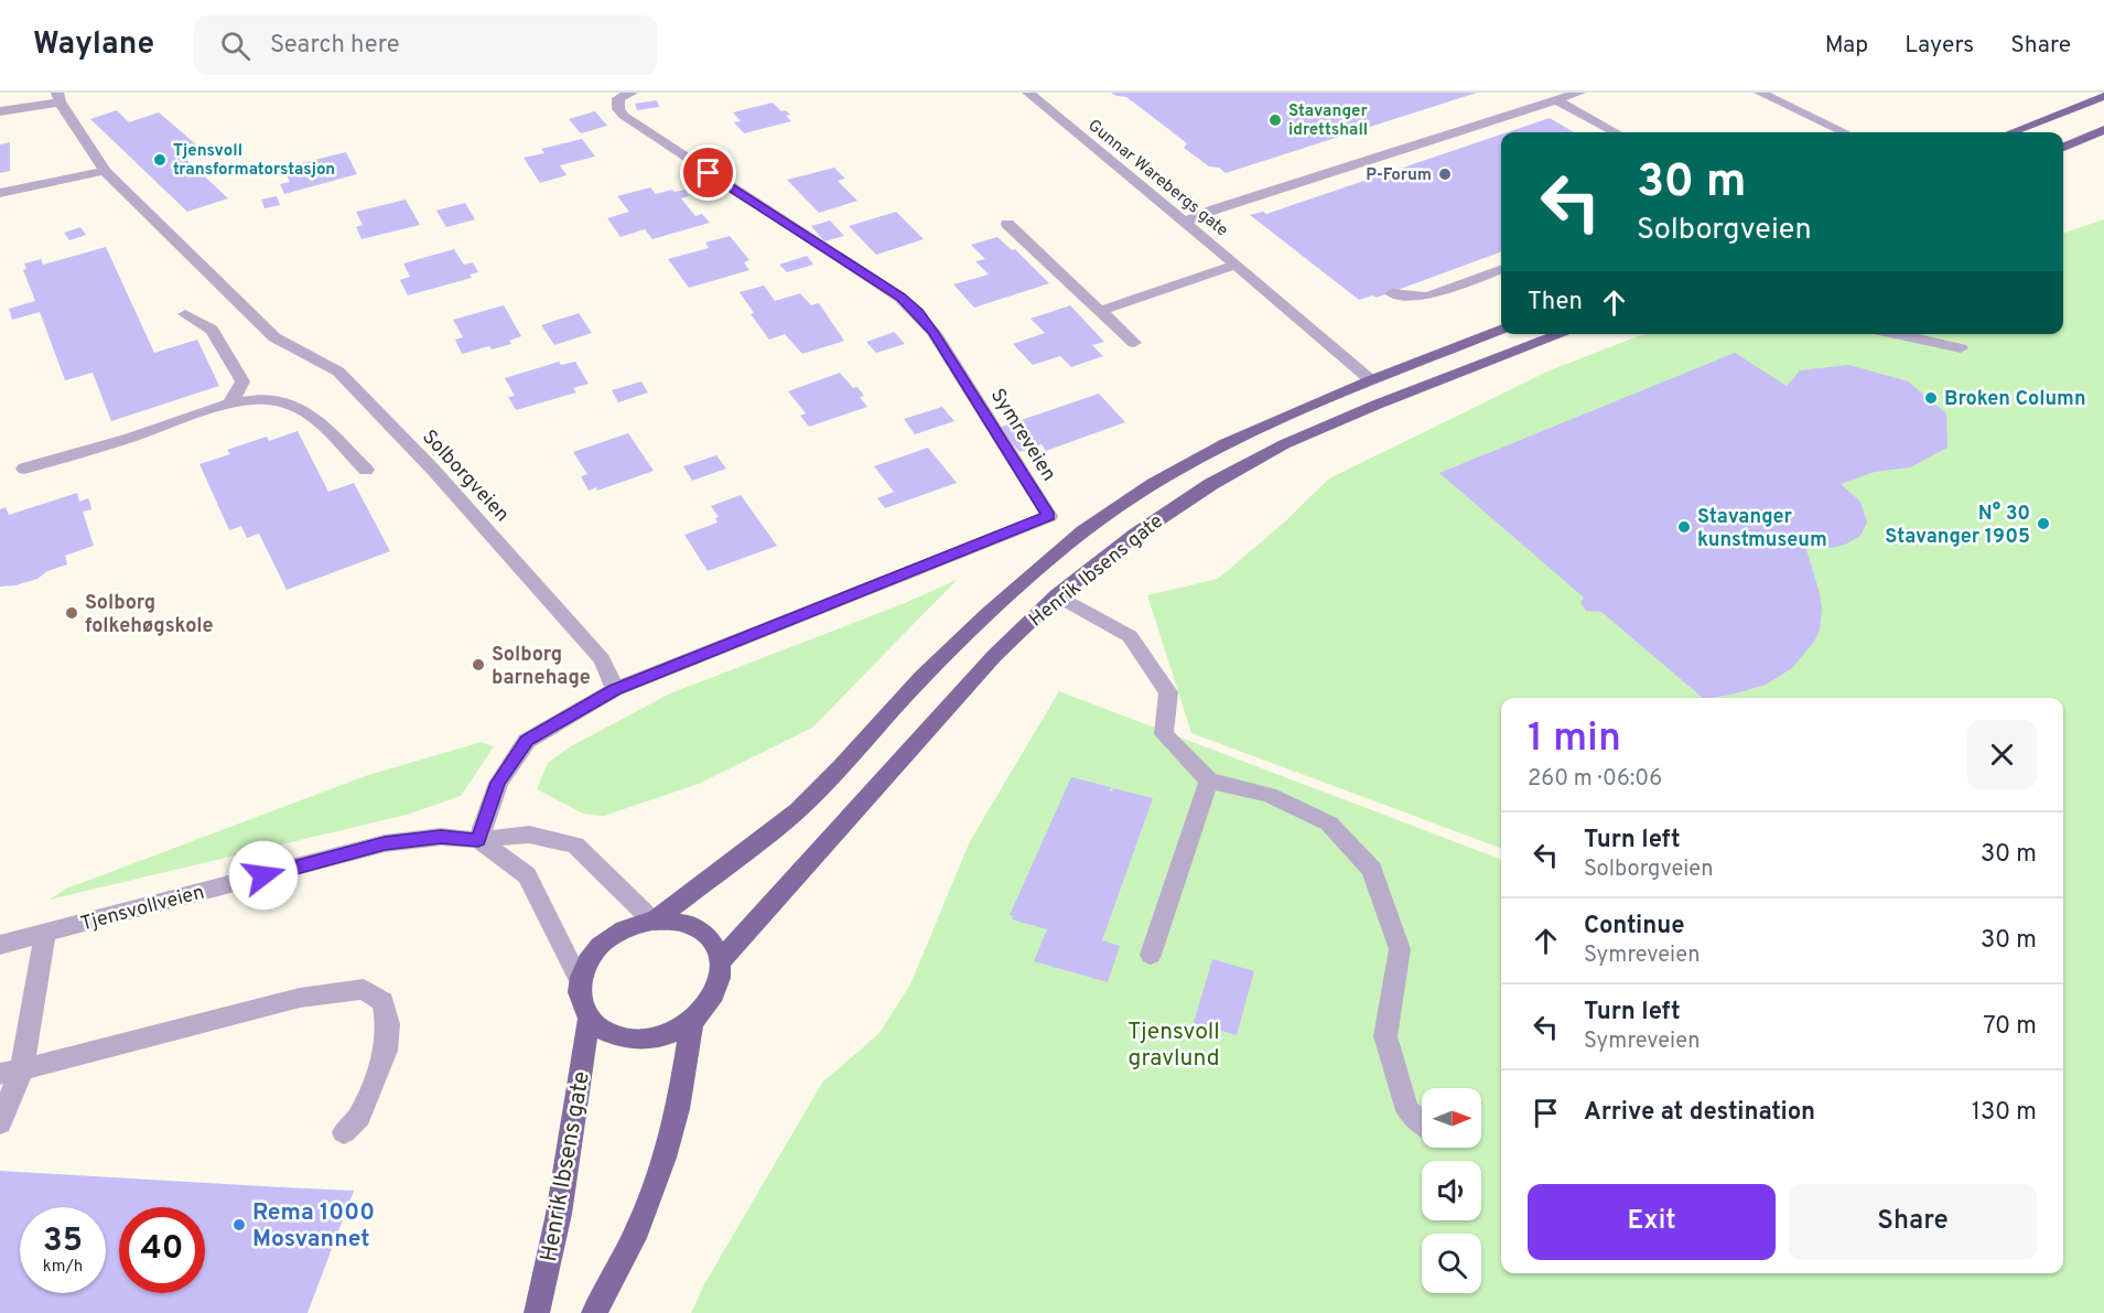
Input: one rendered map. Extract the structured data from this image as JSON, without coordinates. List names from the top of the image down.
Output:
{
  "streets": {
    "main road": ["Henrik Ibsens gate"],
    "street": [
      "Gunnar Warebergs gate",
      "Symreveien",
      "Solborgveien",
      "Tjensvollveien"
    ]
  },
  "crossings": [
    ["Gunnar Warebergs gate", "Henrik Ibsens gate"],
    ["Symreveien", "Solborgveien"],
    ["Henrik Ibsens gate", "Tjensvollveien"]
  ],
  "parks": ["Tjensvoll gravlund"],
  "places": [
    "Stavanger idrettshall",
    "Tjensvoll transformatorstasjon",
    "P-Forum",
    "Broken Column",
    "N° 30 Stavanger 1905",
    "Stavanger kunstmuseum",
    "Solborg folkehøgskole",
    "Solborg barnehage",
    "Rema 1000 Mosvannet"
  ],
  "north": "right",
  "page": {
    "header": "Waylane",
    "search": "Search here",
    "nav": ["Map", "Layers", "Share"],
    "turn": ["30 m", "Solborgveien"],
    "then": "Then",
    "heading": ["1 min", "260 m · 06:06"],
    "list": [
      {
        "name": "Turn left",
        "note": "Solborgveien",
        "value": "30 m"
      },
      {
        "name": "Continue",
        "note": "Symreveien",
        "value": "30 m"
      },
      {
        "name": "Turn left",
        "note": "Symreveien",
        "value": "70 m"
      },
      {
        "name": "Arrive at destination",
        "value": "130 m"
      }
    ],
    "buttons": ["Exit", "Share"],
    "speed": "35 km/h",
    "limit": "40"
  }
}
